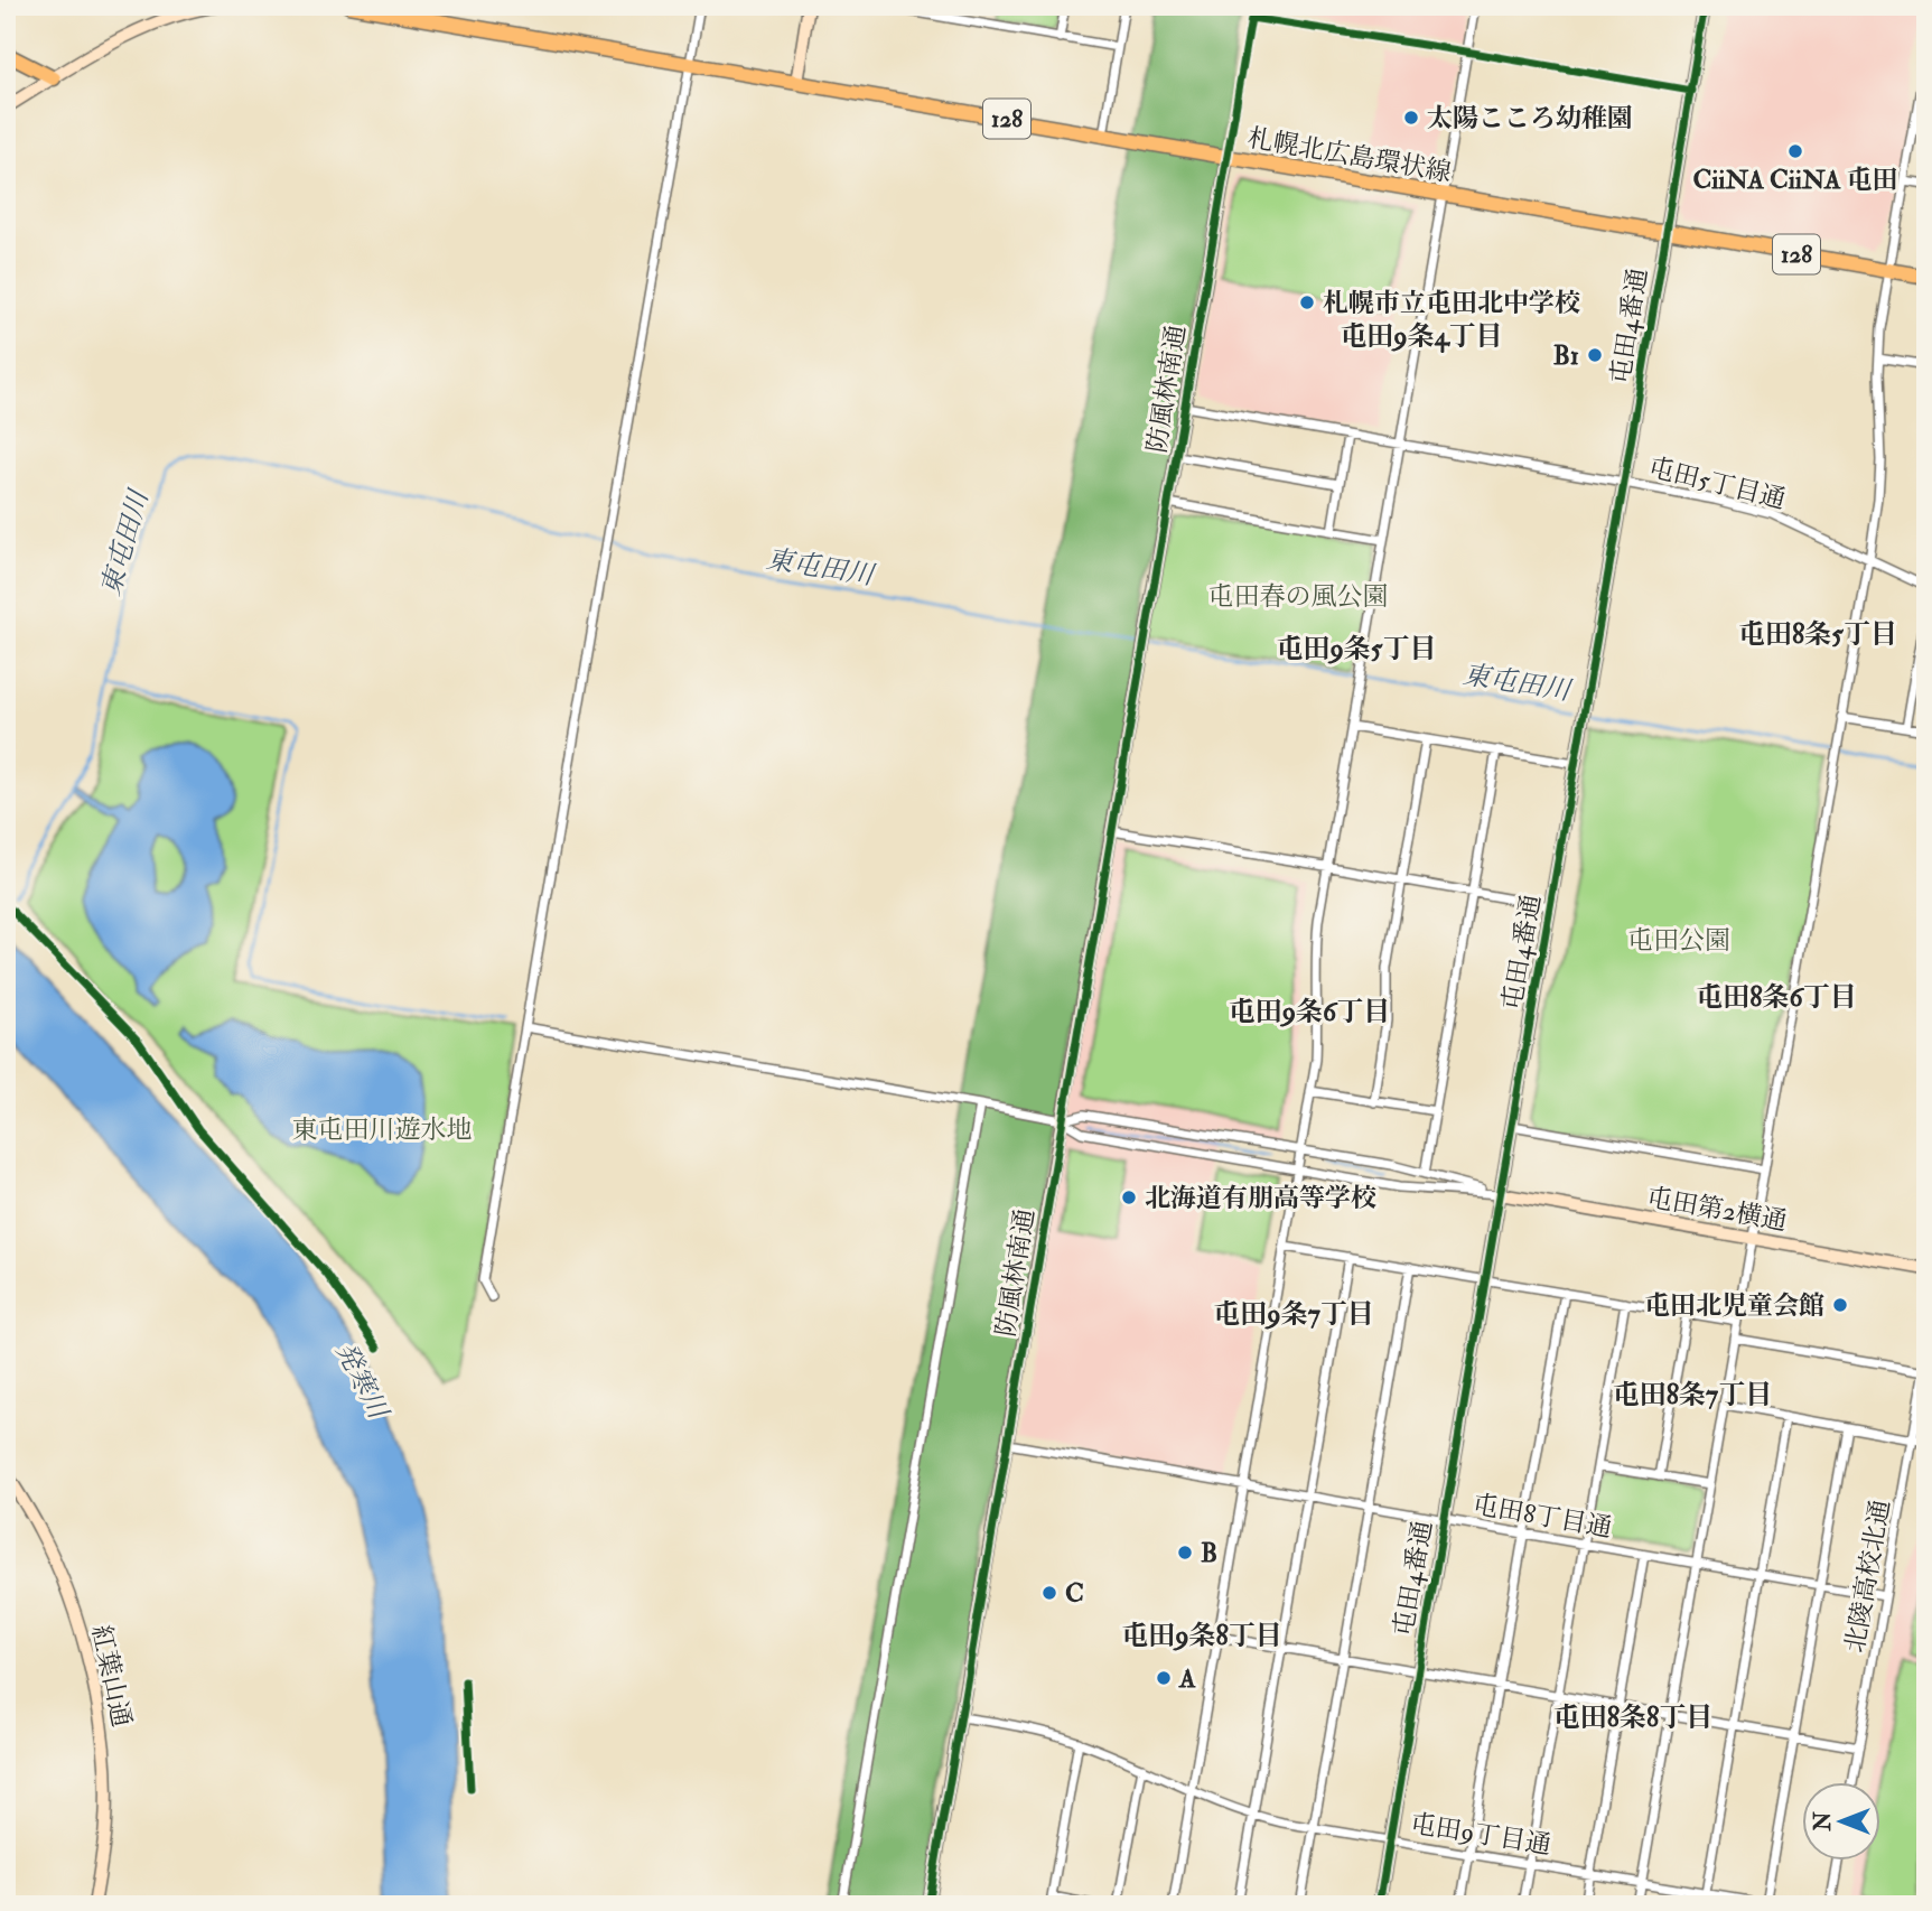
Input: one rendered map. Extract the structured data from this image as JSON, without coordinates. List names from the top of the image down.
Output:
{
  "streets": {
    "main road": ["128", "札幌北広島環状線"],
    "street": [
      "屯田4番通",
      "防風林南通",
      "屯田5丁目通",
      "屯田第2横通",
      "屯田8丁目通",
      "北陵高校北通",
      "紅葉山通",
      "屯田9丁目通"
    ]
  },
  "crossings": [
    ["札幌北広島環状線", "屯田4番通"],
    ["札幌北広島環状線", "防風林南通"],
    ["屯田4番通", "屯田5丁目通"],
    ["屯田4番通", "屯田第2横通"],
    ["屯田4番通", "屯田8丁目通"],
    ["屯田4番通", "屯田9丁目通"],
    ["防風林南通", "屯田5丁目通"],
    ["防風林南通", "屯田8丁目通"],
    ["防風林南通", "屯田9丁目通"],
    ["屯田8丁目通", "北陵高校北通"]
  ],
  "districts": [
    "屯田9条4丁目",
    "屯田8条5丁目",
    "屯田9条5丁目",
    "屯田8条6丁目",
    "屯田9条6丁目",
    "屯田9条7丁目",
    "屯田8条7丁目",
    "屯田9条8丁目",
    "屯田8条8丁目"
  ],
  "water": ["東屯田川", "発寒川"],
  "parks": ["屯田春の風公園", "屯田公園", "東屯田川遊水地"],
  "places": [
    "太陽こころ幼稚園",
    "CiiNA CiiNA 屯田",
    "札幌市立屯田北中学校",
    "B1",
    "北海道有朋高等学校",
    "屯田北児童会館",
    "B",
    "C",
    "A"
  ],
  "north": "left"
}
